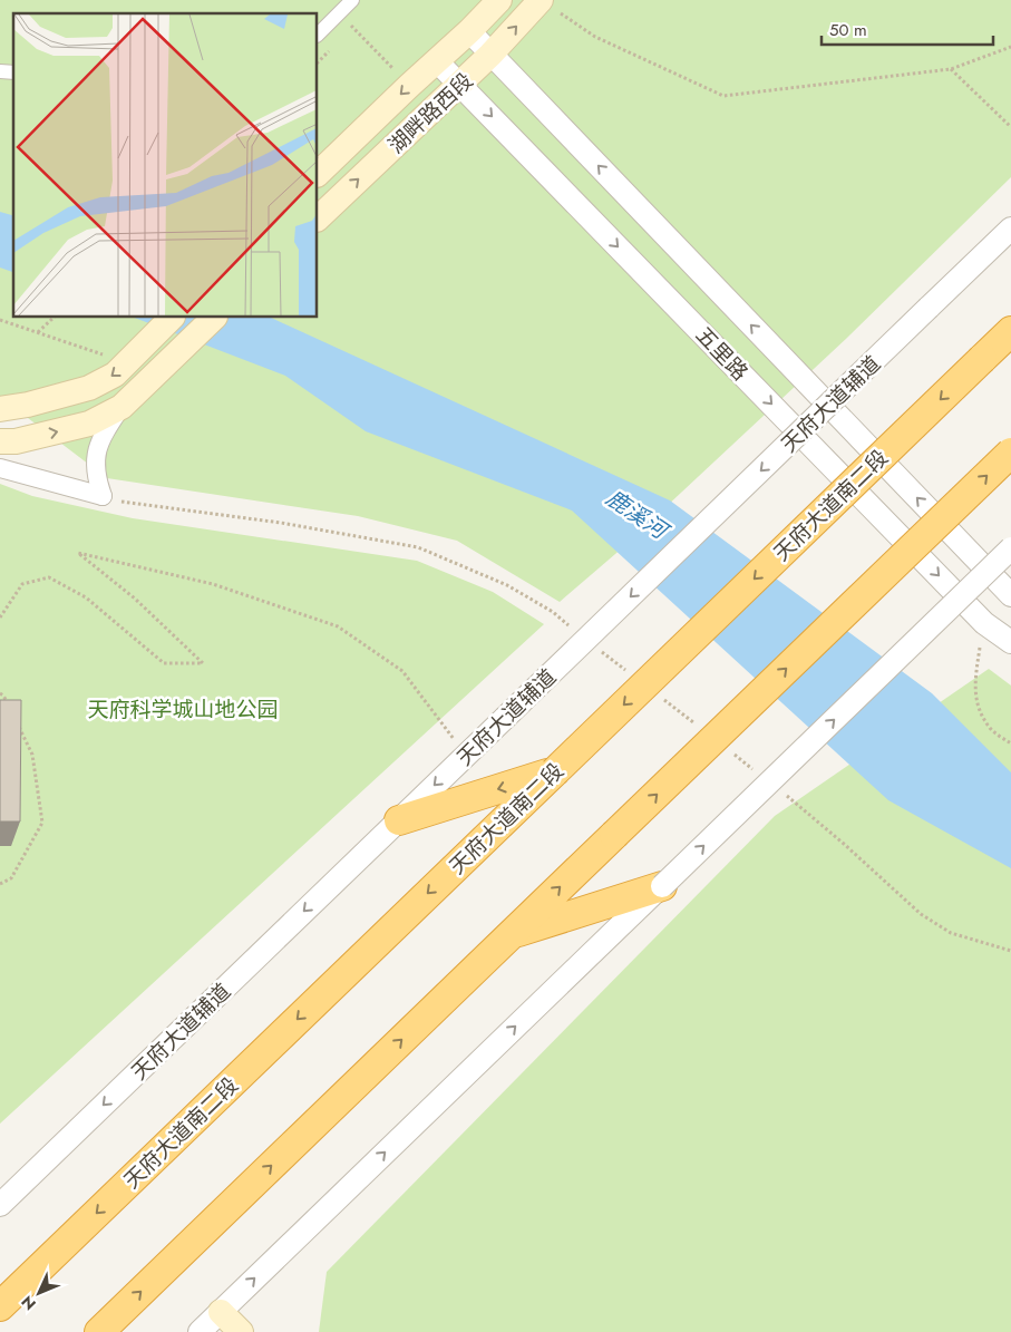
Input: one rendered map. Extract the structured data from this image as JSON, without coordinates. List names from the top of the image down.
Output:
{
  "streets": {
    "highway": ["天府大道南二段"],
    "main road": ["湖畔路西段"],
    "street": ["五里路", "天府大道辅道"]
  },
  "crossings": [
    ["湖畔路西段", "五里路"]
  ],
  "one_way": ["天府大道辅道"],
  "water": ["鹿溪河"],
  "parks": ["天府科学城山地公园"],
  "scale_bar": "50 m",
  "north": "bottom left"
}
